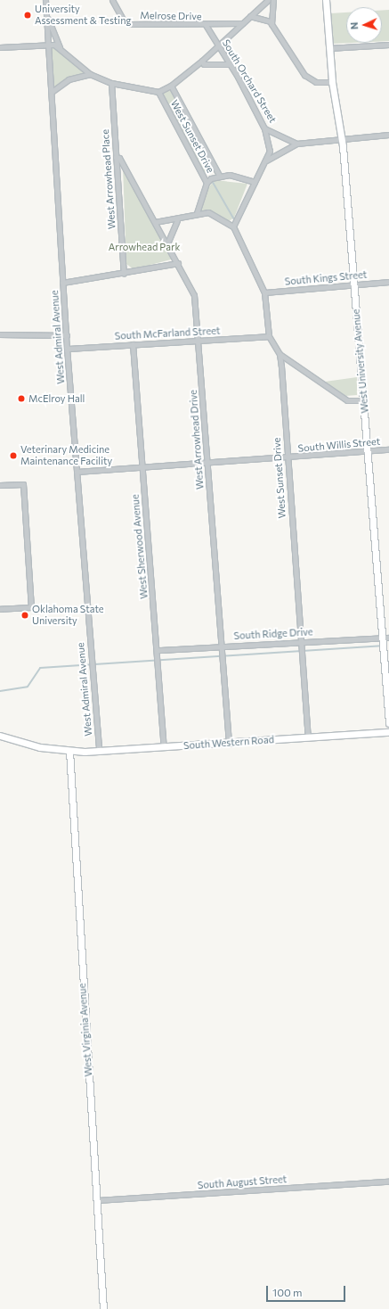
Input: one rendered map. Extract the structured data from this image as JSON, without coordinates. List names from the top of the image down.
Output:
{
  "streets": {
    "street": [
      "Melrose Drive",
      "South Orchard Street",
      "West Sunset Drive",
      "West Arrowhead Place",
      "South Kings Street",
      "South McFarland Street",
      "West Admiral Avenue",
      "West University Avenue",
      "West Arrowhead Drive",
      "South Willis Street",
      "West Sherwood Avenue",
      "South Ridge Drive",
      "South Western Road",
      "West Virginia Avenue",
      "South August Street"
    ]
  },
  "crossings": [
    ["Melrose Drive", "South Orchard Street"],
    ["South Orchard Street", "West University Avenue"],
    ["West Sunset Drive", "South Kings Street"],
    ["West Sunset Drive", "South McFarland Street"],
    ["West Sunset Drive", "South Willis Street"],
    ["West Sunset Drive", "South Ridge Drive"],
    ["West Sunset Drive", "South Western Road"],
    ["West Arrowhead Place", "West Arrowhead Drive"],
    ["South Kings Street", "West University Avenue"],
    ["South McFarland Street", "West Admiral Avenue"],
    ["South McFarland Street", "West Arrowhead Drive"],
    ["South McFarland Street", "West Sherwood Avenue"],
    ["West Admiral Avenue", "South Willis Street"],
    ["West Admiral Avenue", "South Western Road"],
    ["West University Avenue", "South Willis Street"],
    ["West University Avenue", "South Ridge Drive"],
    ["West Arrowhead Drive", "South Willis Street"],
    ["West Arrowhead Drive", "South Ridge Drive"],
    ["West Arrowhead Drive", "South Western Road"],
    ["South Willis Street", "West Sherwood Avenue"],
    ["West Sherwood Avenue", "South Ridge Drive"],
    ["West Sherwood Avenue", "South Western Road"],
    ["South Western Road", "West Virginia Avenue"],
    ["West Virginia Avenue", "South August Street"]
  ],
  "parks": ["Arrowhead Park"],
  "places": [
    "University Assessment & Testing",
    "McElroy Hall",
    "Veterinary Medicine Maintenance Facility",
    "Oklahoma State University"
  ],
  "scale_bar": "100 m",
  "north": "left"
}
